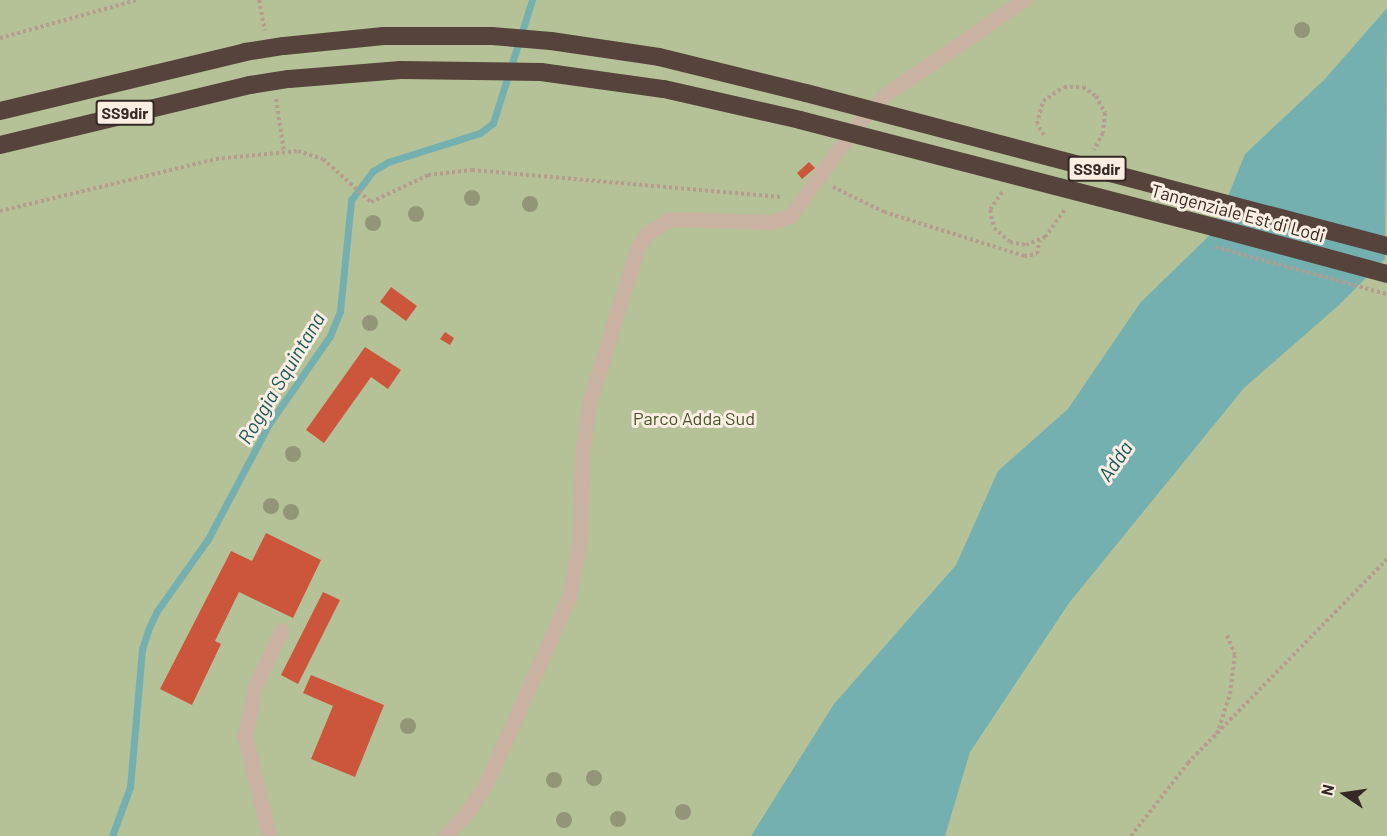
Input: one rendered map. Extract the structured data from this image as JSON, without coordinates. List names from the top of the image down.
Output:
{
  "streets": {
    "highway": ["SS9dir", "Tangenziale Est di Lodi"]
  },
  "water": ["Roggia Squintana", "Adda"],
  "parks": ["Parco Adda Sud"],
  "north": "left"
}
